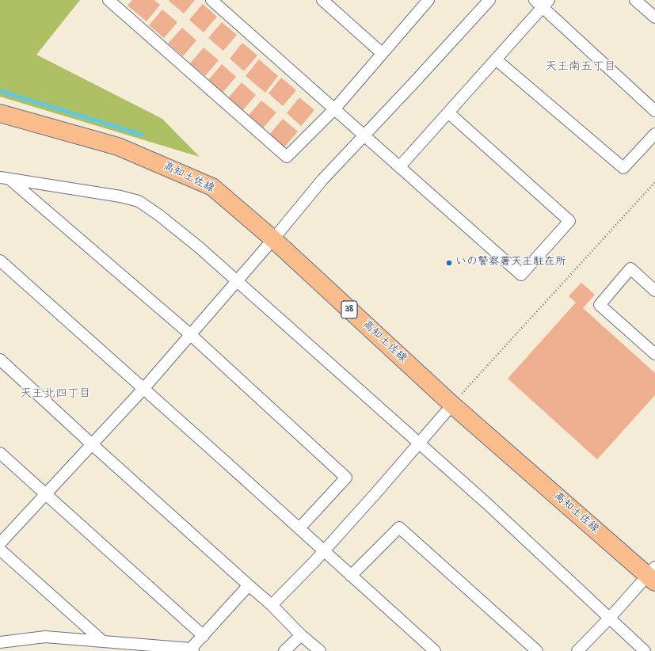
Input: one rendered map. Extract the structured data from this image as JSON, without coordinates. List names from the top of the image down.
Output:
{
  "streets": {
    "main road": ["高知土佐線", "38"]
  },
  "districts": ["天王南五丁目", "天王北四丁目"],
  "places": ["いの警察署天王駐在所"]
}
